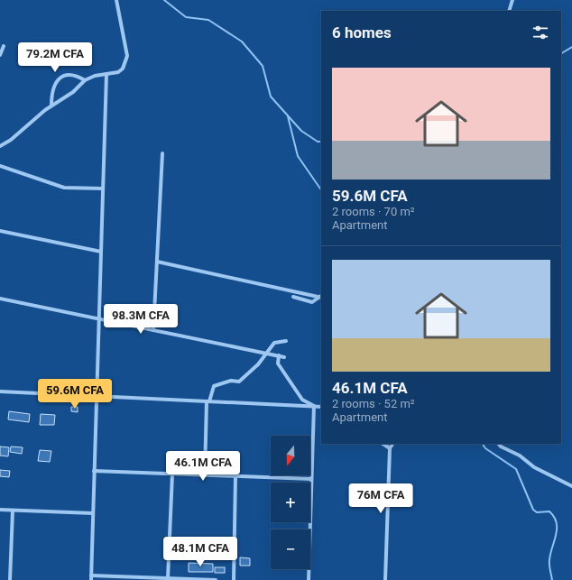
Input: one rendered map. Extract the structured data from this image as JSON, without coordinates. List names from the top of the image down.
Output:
{
  "north": "bottom",
  "page": {
    "heading": "6 homes",
    "price": [
      "79.2M CFA",
      "98.3M CFA",
      "59.6M CFA",
      "46.1M CFA",
      "76M CFA",
      "48.1M CFA"
    ],
    "list": [
      {
        "name": "59.6M CFA",
        "note": "2 rooms · 70 m² · Apartment"
      },
      {
        "name": "46.1M CFA",
        "note": "2 rooms · 52 m² · Apartment"
      }
    ],
    "map_buttons": ["+", "−"]
  }
}
